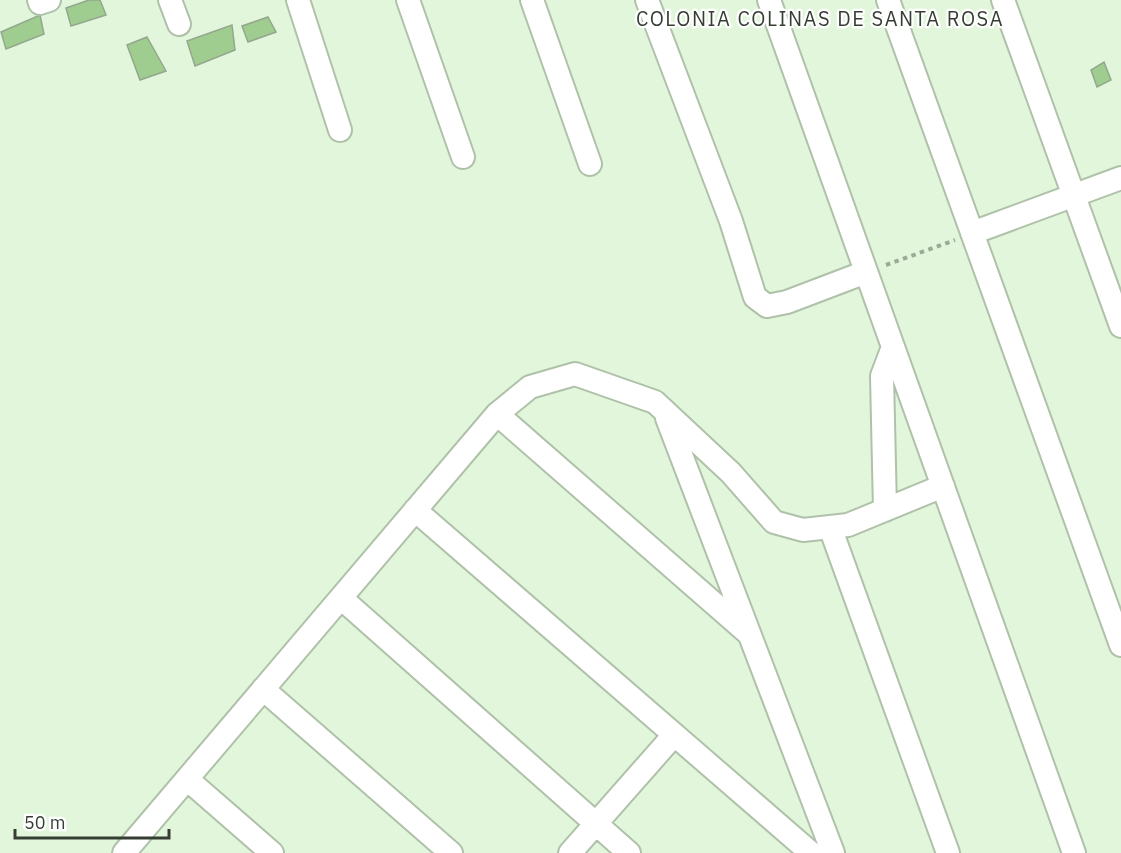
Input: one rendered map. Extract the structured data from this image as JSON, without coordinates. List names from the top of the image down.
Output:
{
  "districts": ["COLONIA COLINAS DE SANTA ROSA"],
  "scale_bar": "50 m"
}
